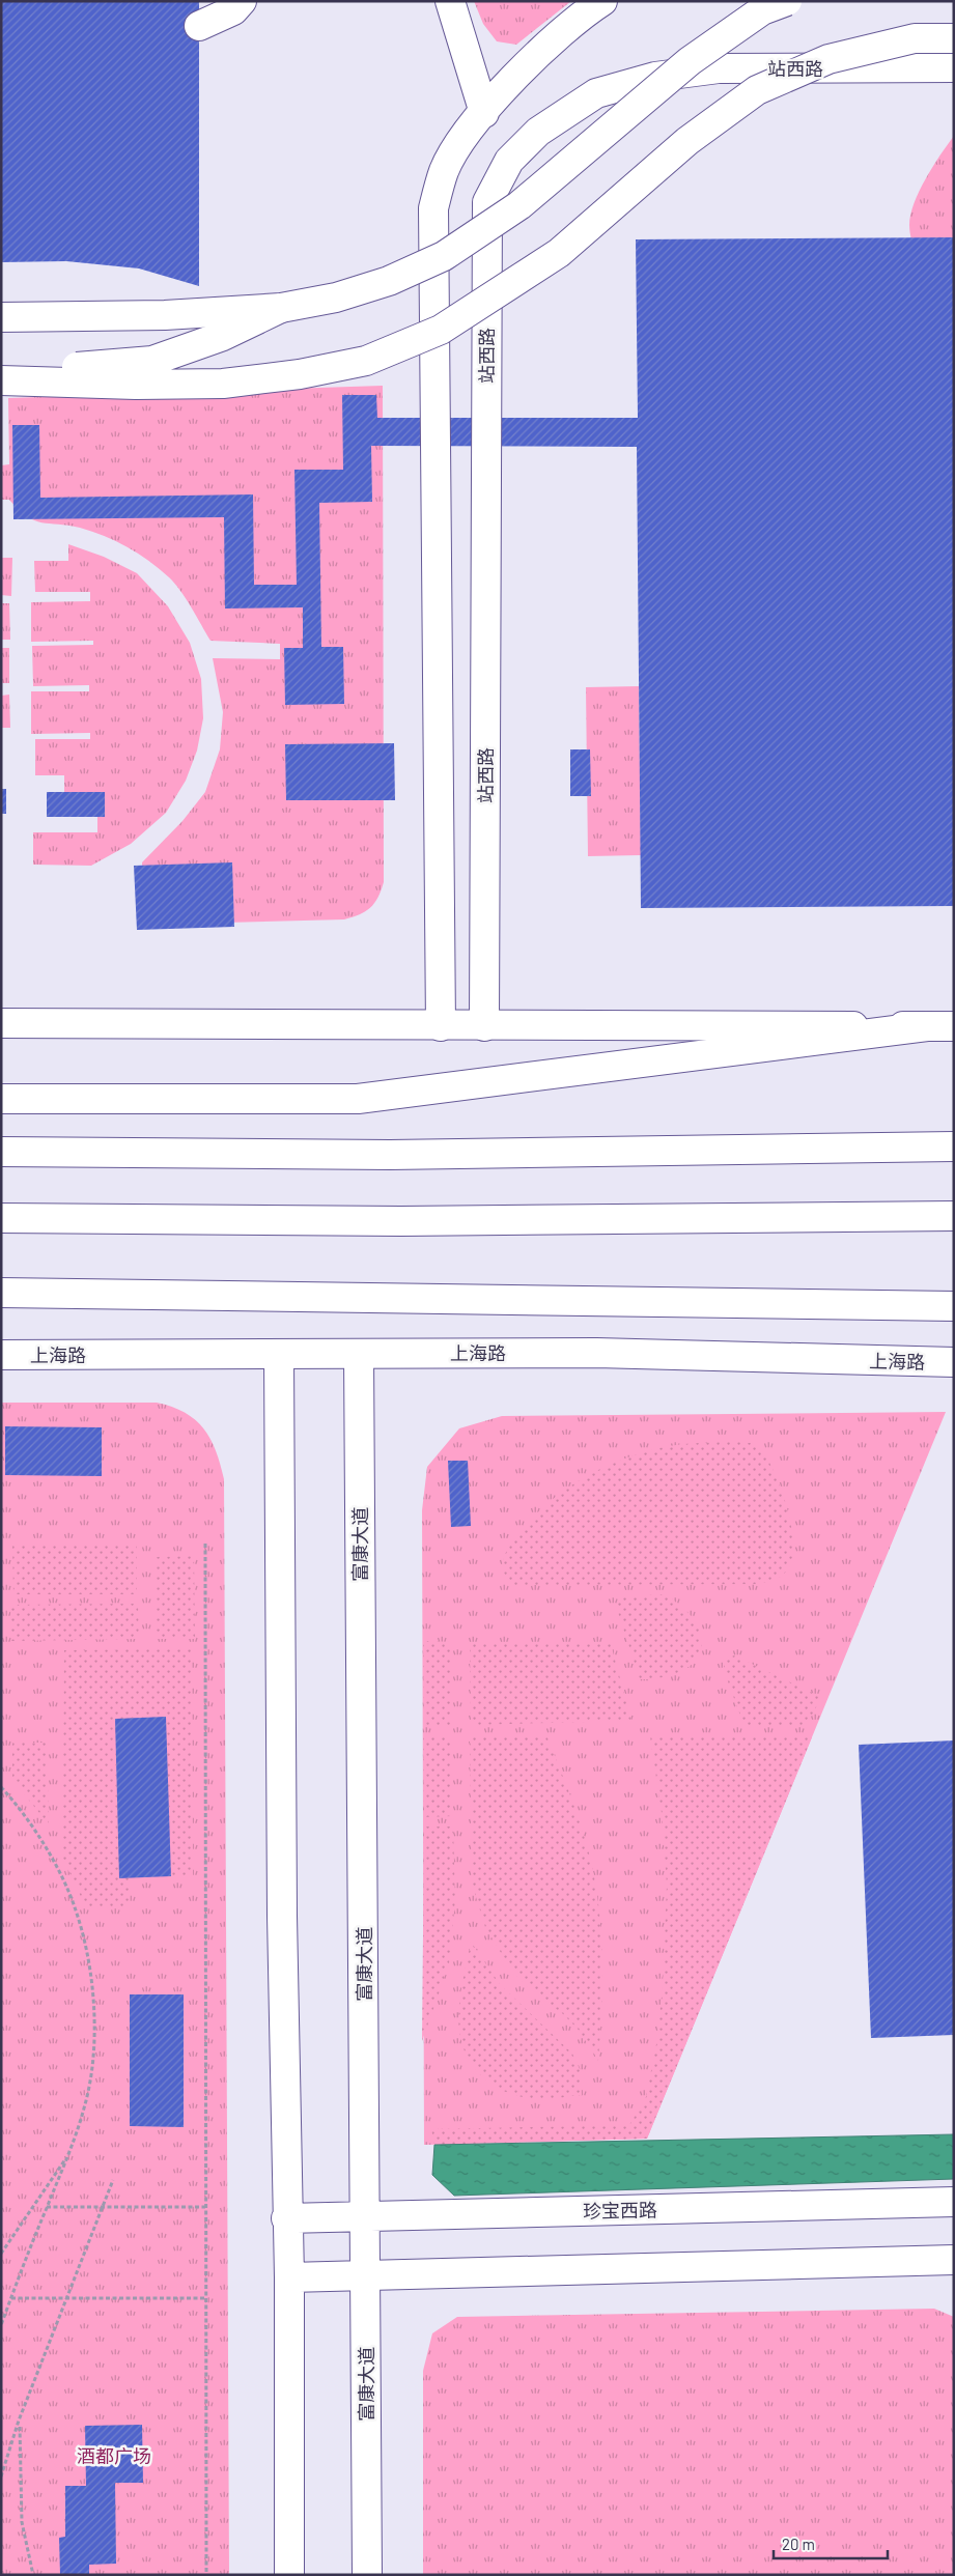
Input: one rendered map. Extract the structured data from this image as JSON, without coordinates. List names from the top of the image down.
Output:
{
  "streets": {
    "main road": [
      "站西路",
      "上海路",
      "富康大道",
      "珍宝西路"
    ]
  },
  "crossings": [
    ["上海路", "富康大道"],
    ["富康大道", "珍宝西路"]
  ],
  "parks": ["酒都广场"],
  "scale_bar": "20 m"
}
